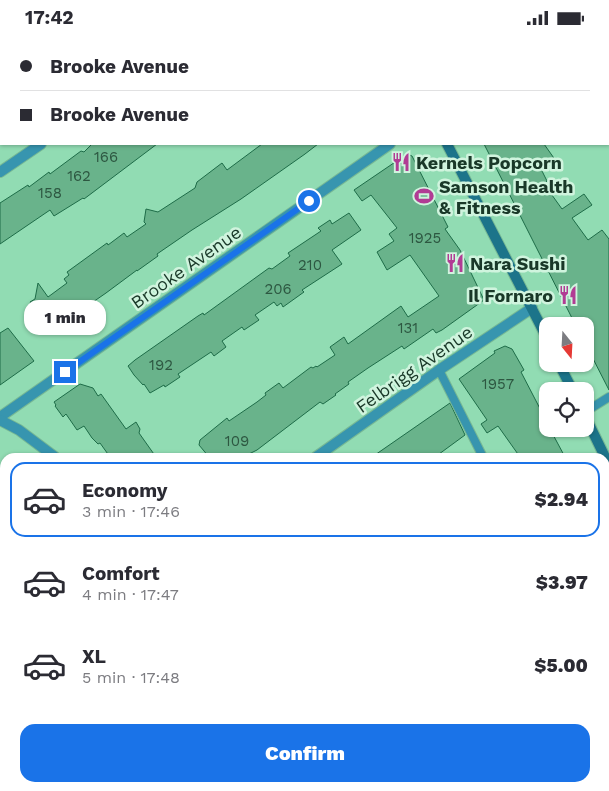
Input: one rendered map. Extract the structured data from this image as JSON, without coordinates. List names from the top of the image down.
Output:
{
  "streets": {
    "street": ["Brooke Avenue", "Felbrigg Avenue"]
  },
  "places": {
    "restaurant": ["Kernels Popcorn", "Nara Sushi", "Il Fornaro"],
    "sports": ["Samson Health & Fitness"]
  },
  "house_numbers": [
    "166",
    "162",
    "158",
    "1925",
    "210",
    "206",
    "131",
    "192",
    "1957",
    "109"
  ],
  "north": "bottom",
  "page": {
    "status": "17:42",
    "banner": ["Brooke Avenue", "Brooke Avenue"],
    "bubble": "1 min",
    "list": [
      {
        "name": "Economy",
        "note": "3 min · 17:46",
        "value": "$2.94"
      },
      {
        "name": "Comfort",
        "note": "4 min · 17:47",
        "value": "$3.97"
      },
      {
        "name": "XL",
        "note": "5 min · 17:48",
        "value": "$5.00"
      }
    ],
    "buttons": "Confirm"
  }
}
